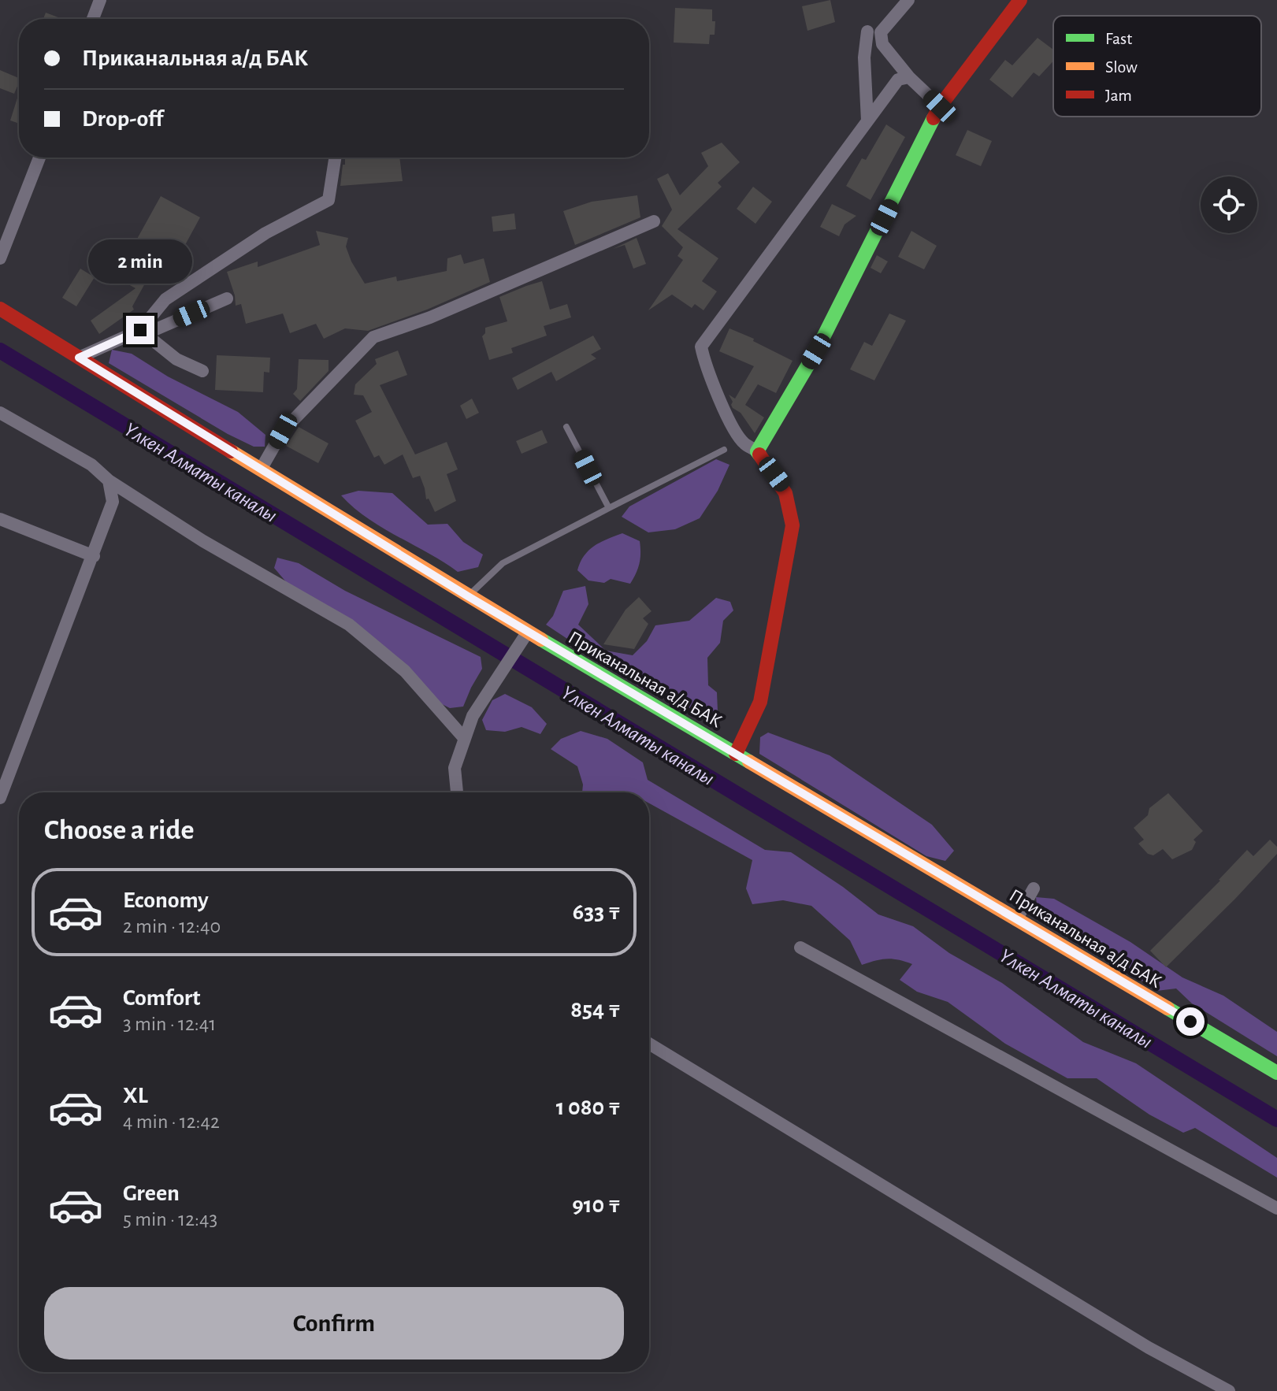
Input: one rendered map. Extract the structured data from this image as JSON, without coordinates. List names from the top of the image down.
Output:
{
  "streets": {
    "main road": ["Приканальная а/д БАК"]
  },
  "water": ["Үлкен Алматы каналы"],
  "legend": ["Fast", "Slow", "Jam"],
  "page": {
    "banner": ["Приканальная а/д БАК", "Drop-off"],
    "bubble": "2 min",
    "heading": "Choose a ride",
    "list": [
      {
        "name": "Economy",
        "note": "2 min · 12:40",
        "value": "633 ₸"
      },
      {
        "name": "Comfort",
        "note": "3 min · 12:41",
        "value": "854 ₸"
      },
      {
        "name": "XL",
        "note": "4 min · 12:42",
        "value": "1 080 ₸"
      },
      {
        "name": "Green",
        "note": "5 min · 12:43",
        "value": "910 ₸"
      }
    ],
    "buttons": "Confirm"
  }
}
